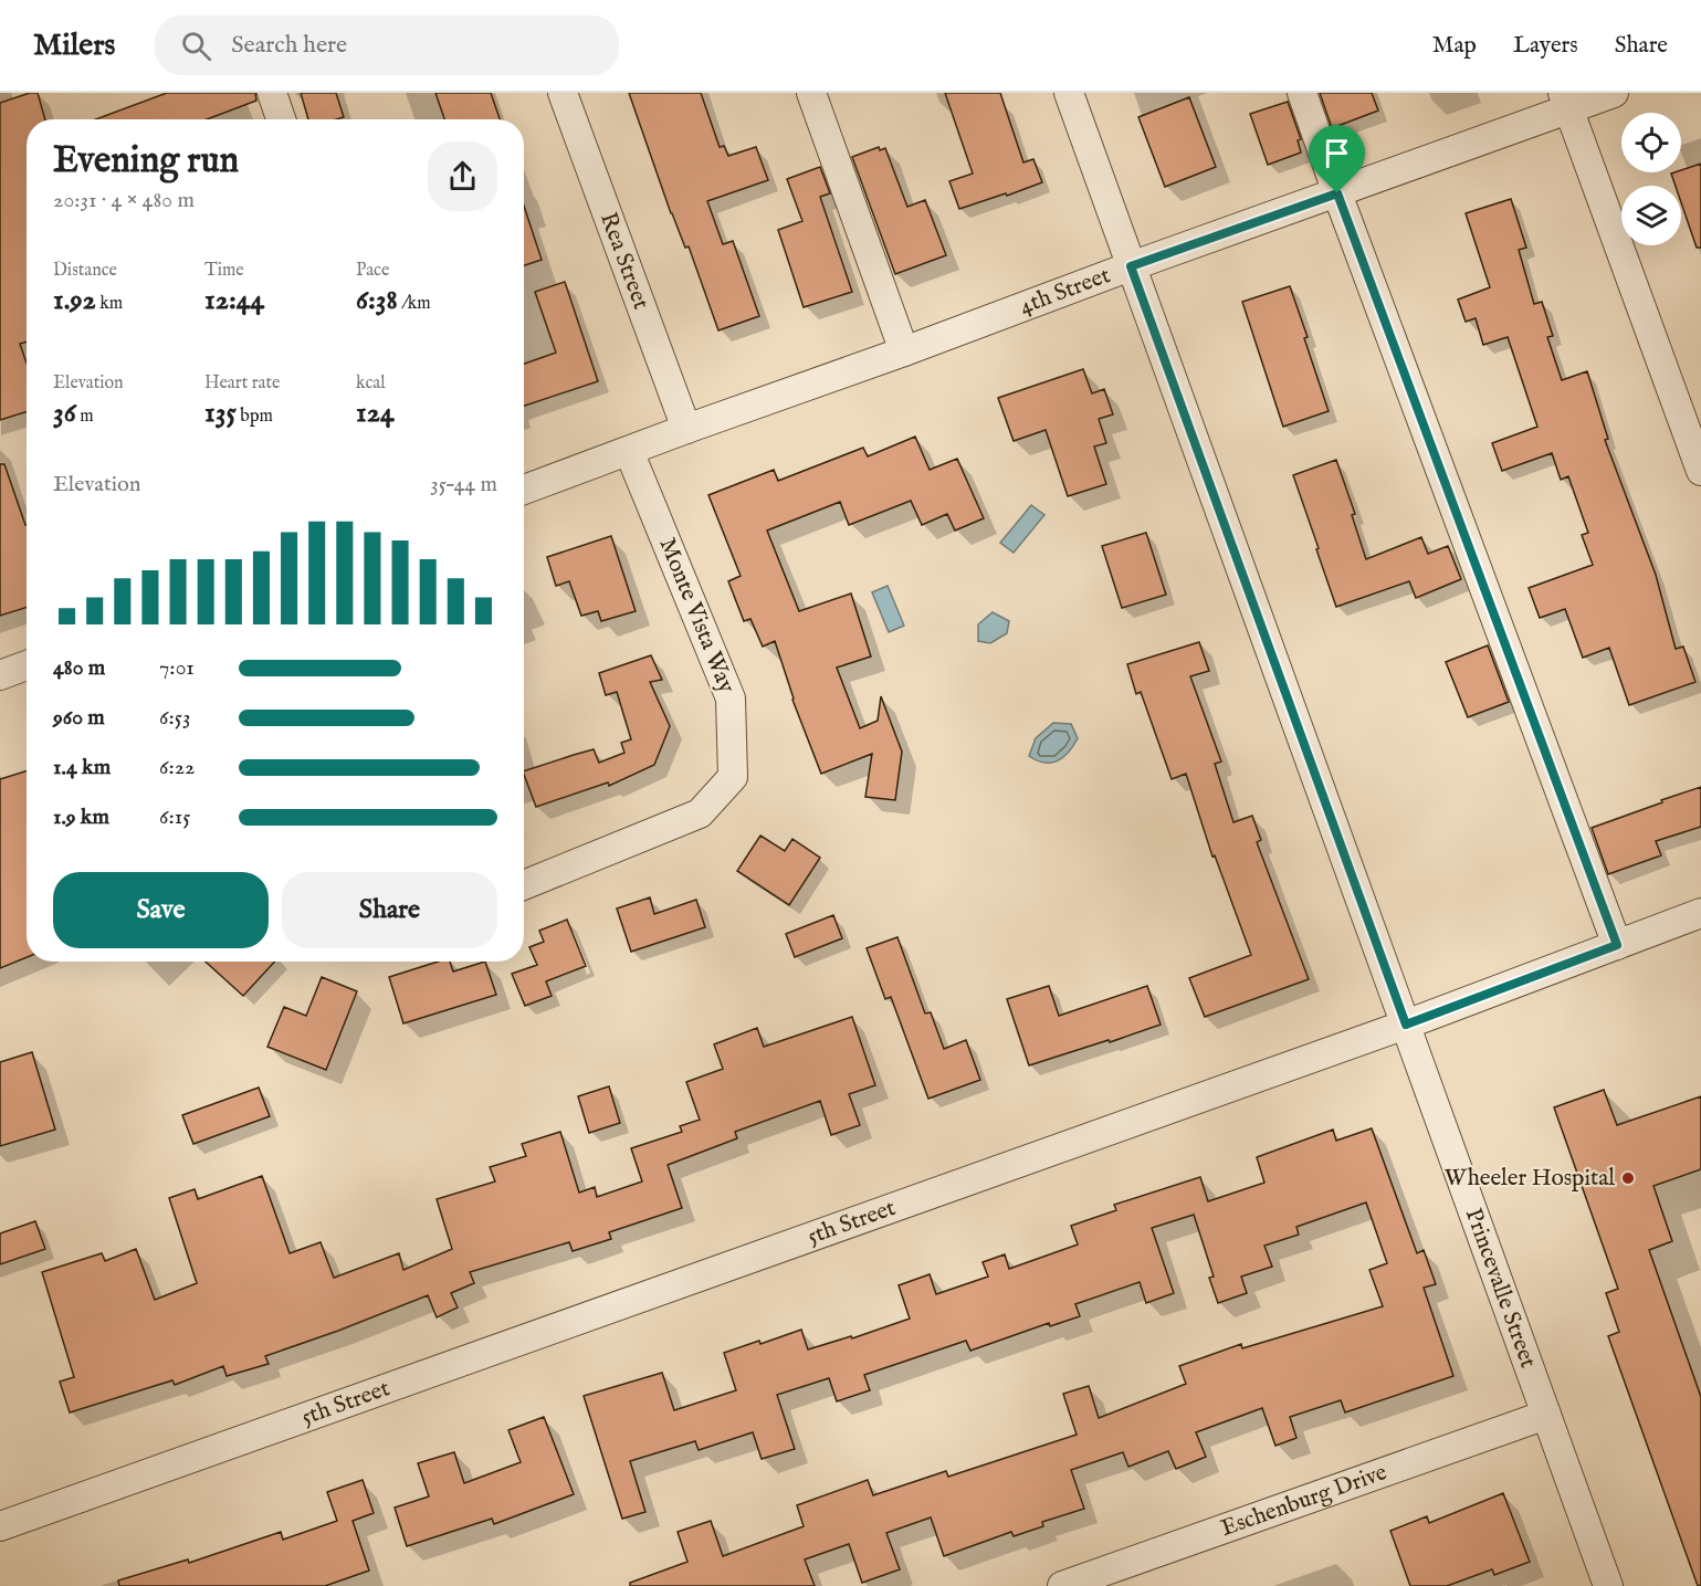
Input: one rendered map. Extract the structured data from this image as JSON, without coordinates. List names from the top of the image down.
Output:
{
  "streets": {
    "street": [
      "Rea Street",
      "4th Street",
      "Monte Vista Way",
      "5th Street",
      "Princevalle Street",
      "Eschenburg Drive"
    ]
  },
  "crossings": [
    ["Rea Street", "4th Street"],
    ["4th Street", "Monte Vista Way"],
    ["4th Street", "Princevalle Street"],
    ["5th Street", "Princevalle Street"],
    ["Princevalle Street", "Eschenburg Drive"]
  ],
  "places": ["Wheeler Hospital"],
  "page": {
    "header": "Milers",
    "search": "Search here",
    "nav": ["Map", "Layers", "Share"],
    "heading": ["Evening run", "20:31 · 4 × 480 m"],
    "stats": [
      ["Distance", "1.92 km"],
      ["Time", "12:44"],
      ["Pace", "6:38 /km"],
      ["Elevation", "36 m"],
      ["Heart rate", "135 bpm"],
      ["kcal", "124"]
    ],
    "chart": ["Elevation", "35–44 m"],
    "list": [
      {
        "name": "480 m",
        "note": "7:01"
      },
      {
        "name": "960 m",
        "note": "6:53"
      },
      {
        "name": "1.4 km",
        "note": "6:22"
      },
      {
        "name": "1.9 km",
        "note": "6:15"
      }
    ],
    "buttons": ["Save", "Share"]
  }
}
